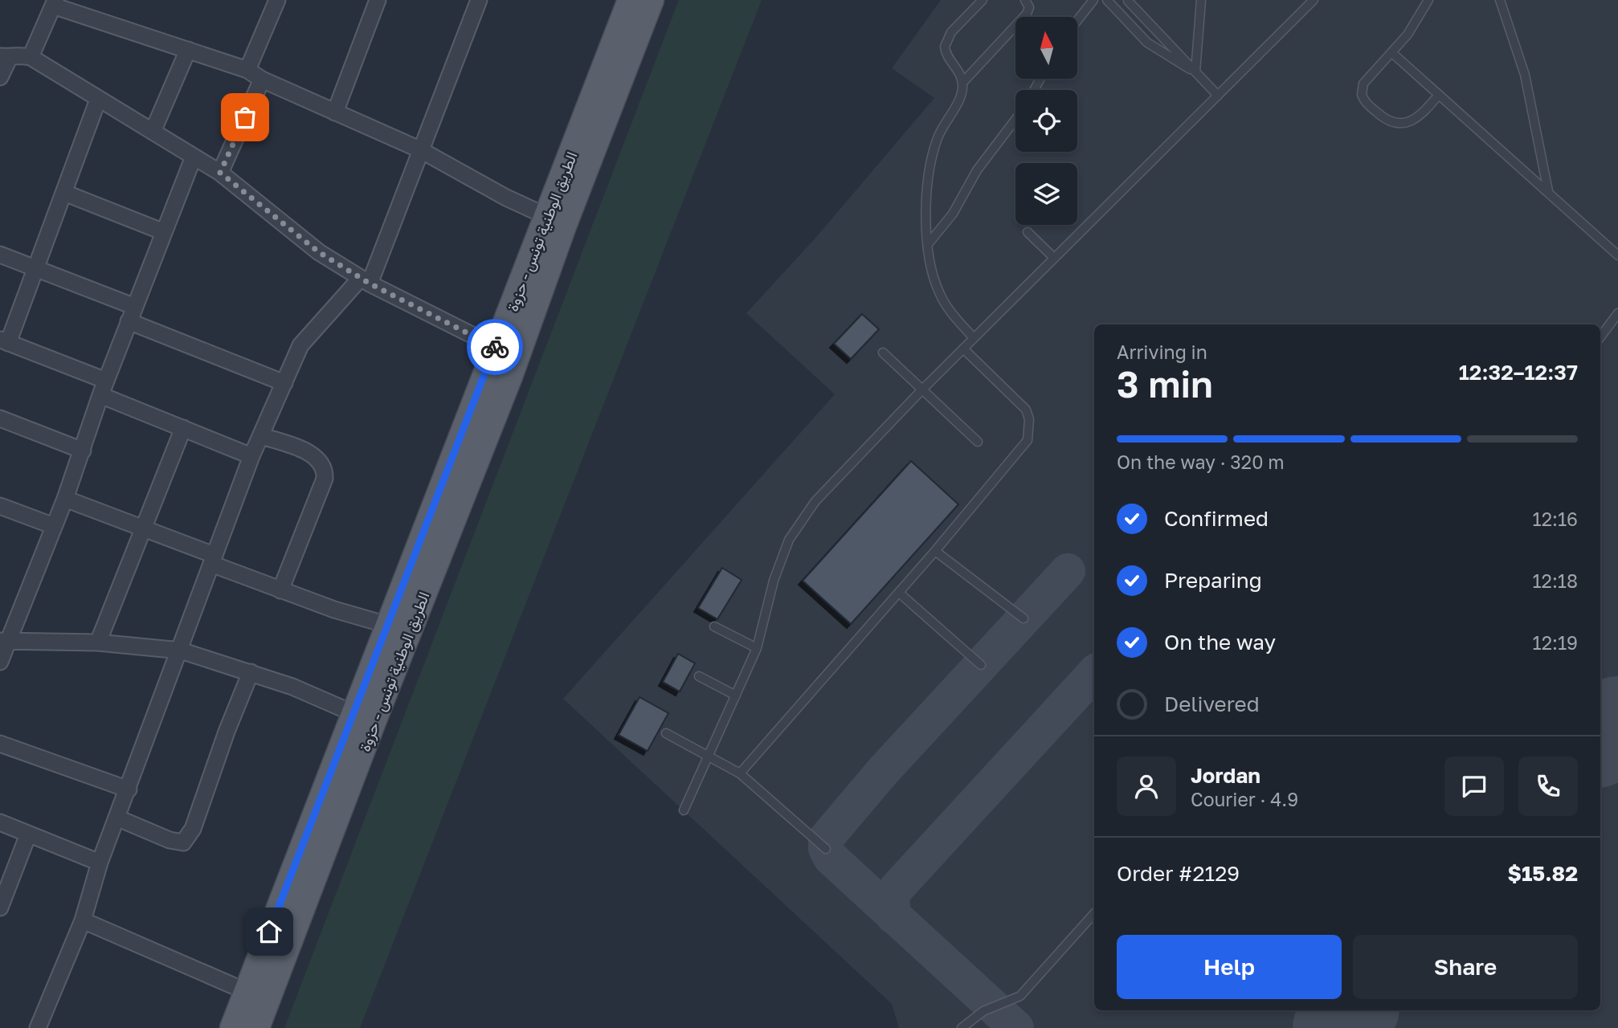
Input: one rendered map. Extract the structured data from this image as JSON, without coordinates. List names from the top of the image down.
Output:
{
  "streets": {
    "main road": ["الطريق الوطنية تونس - حزوة"]
  },
  "north": "top",
  "page": {
    "heading": ["3 min", "Arriving in", "12:32–12:37"],
    "panel": [
      "Jordan",
      "Courier · 4.9",
      "Order #2129",
      "$15.82"
    ],
    "bar": "On the way · 320 m",
    "list": [
      ["Confirmed", "12:16"],
      ["Preparing", "12:18"],
      ["On the way", "12:19"],
      "Delivered"
    ],
    "buttons": ["Help", "Share"]
  }
}
